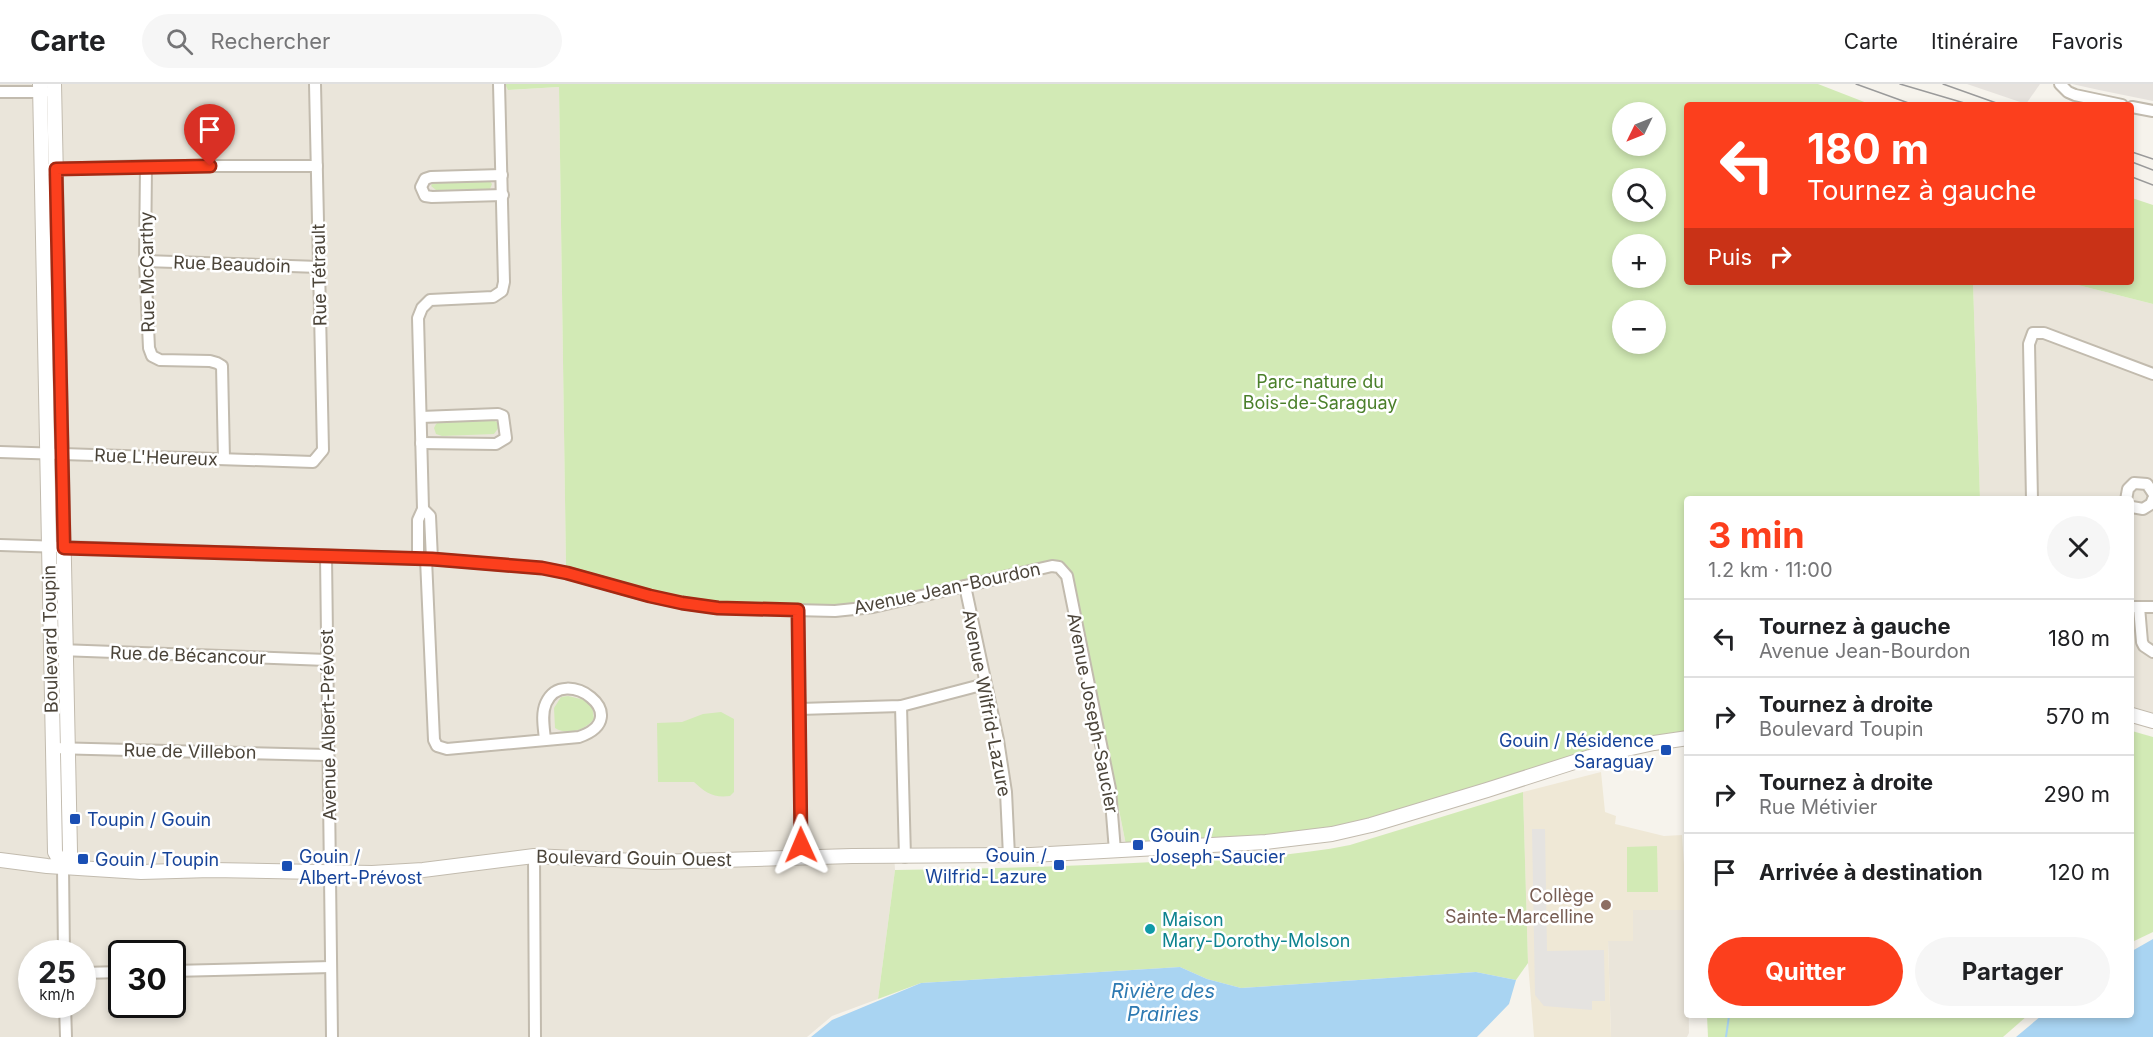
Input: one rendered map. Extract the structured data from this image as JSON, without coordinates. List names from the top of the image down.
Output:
{
  "streets": {
    "street": [
      "Rue Beaudoin",
      "Rue McCarthy",
      "Rue Tétrault",
      "Rue L'Heureux",
      "Avenue Jean-Bourdon",
      "Boulevard Toupin",
      "Rue de Bécancour",
      "Avenue Wilfrid-Lazure",
      "Avenue Joseph-Saucier",
      "Avenue Albert-Prévost",
      "Rue de Villebon",
      "Boulevard Gouin Ouest"
    ]
  },
  "crossings": [
    ["Rue Beaudoin", "Rue McCarthy"],
    ["Rue Beaudoin", "Rue Tétrault"],
    ["Rue McCarthy", "Rue L'Heureux"],
    ["Rue Tétrault", "Rue L'Heureux"],
    ["Rue L'Heureux", "Boulevard Toupin"],
    ["Avenue Jean-Bourdon", "Boulevard Toupin"],
    ["Avenue Jean-Bourdon", "Avenue Wilfrid-Lazure"],
    ["Avenue Jean-Bourdon", "Avenue Joseph-Saucier"],
    ["Avenue Jean-Bourdon", "Avenue Albert-Prévost"],
    ["Boulevard Toupin", "Rue de Bécancour"],
    ["Boulevard Toupin", "Rue de Villebon"],
    ["Boulevard Toupin", "Boulevard Gouin Ouest"],
    ["Rue de Bécancour", "Avenue Albert-Prévost"],
    ["Avenue Wilfrid-Lazure", "Boulevard Gouin Ouest"],
    ["Avenue Joseph-Saucier", "Boulevard Gouin Ouest"],
    ["Avenue Albert-Prévost", "Rue de Villebon"],
    ["Avenue Albert-Prévost", "Boulevard Gouin Ouest"]
  ],
  "water": ["Rivière des Prairies"],
  "parks": ["Parc-nature du Bois-de-Saraguay"],
  "places": {
    "transit": [
      "Gouin / Résidence Saraguay",
      "Toupin / Gouin",
      "Gouin / Joseph-Saucier",
      "Gouin / Toupin",
      "Gouin / Wilfrid-Lazure",
      "Gouin / Albert-Prévost"
    ],
    "other": ["Collège Sainte-Marcelline", "Maison Mary-Dorothy-Molson"]
  },
  "north": "bottom left",
  "page": {
    "header": "Carte",
    "search": "Rechercher",
    "nav": ["Carte", "Itinéraire", "Favoris"],
    "map_buttons": ["+", "−"],
    "turn": ["180 m", "Tournez à gauche"],
    "then": "Puis",
    "heading": ["3 min", "1.2 km · 11:00"],
    "list": [
      {
        "name": "Tournez à gauche",
        "note": "Avenue Jean-Bourdon",
        "value": "180 m"
      },
      {
        "name": "Tournez à droite",
        "note": "Boulevard Toupin",
        "value": "570 m"
      },
      {
        "name": "Tournez à droite",
        "note": "Rue Métivier",
        "value": "290 m"
      },
      {
        "name": "Arrivée à destination",
        "value": "120 m"
      }
    ],
    "buttons": ["Quitter", "Partager"],
    "speed": "25 km/h",
    "limit": "30"
  }
}
